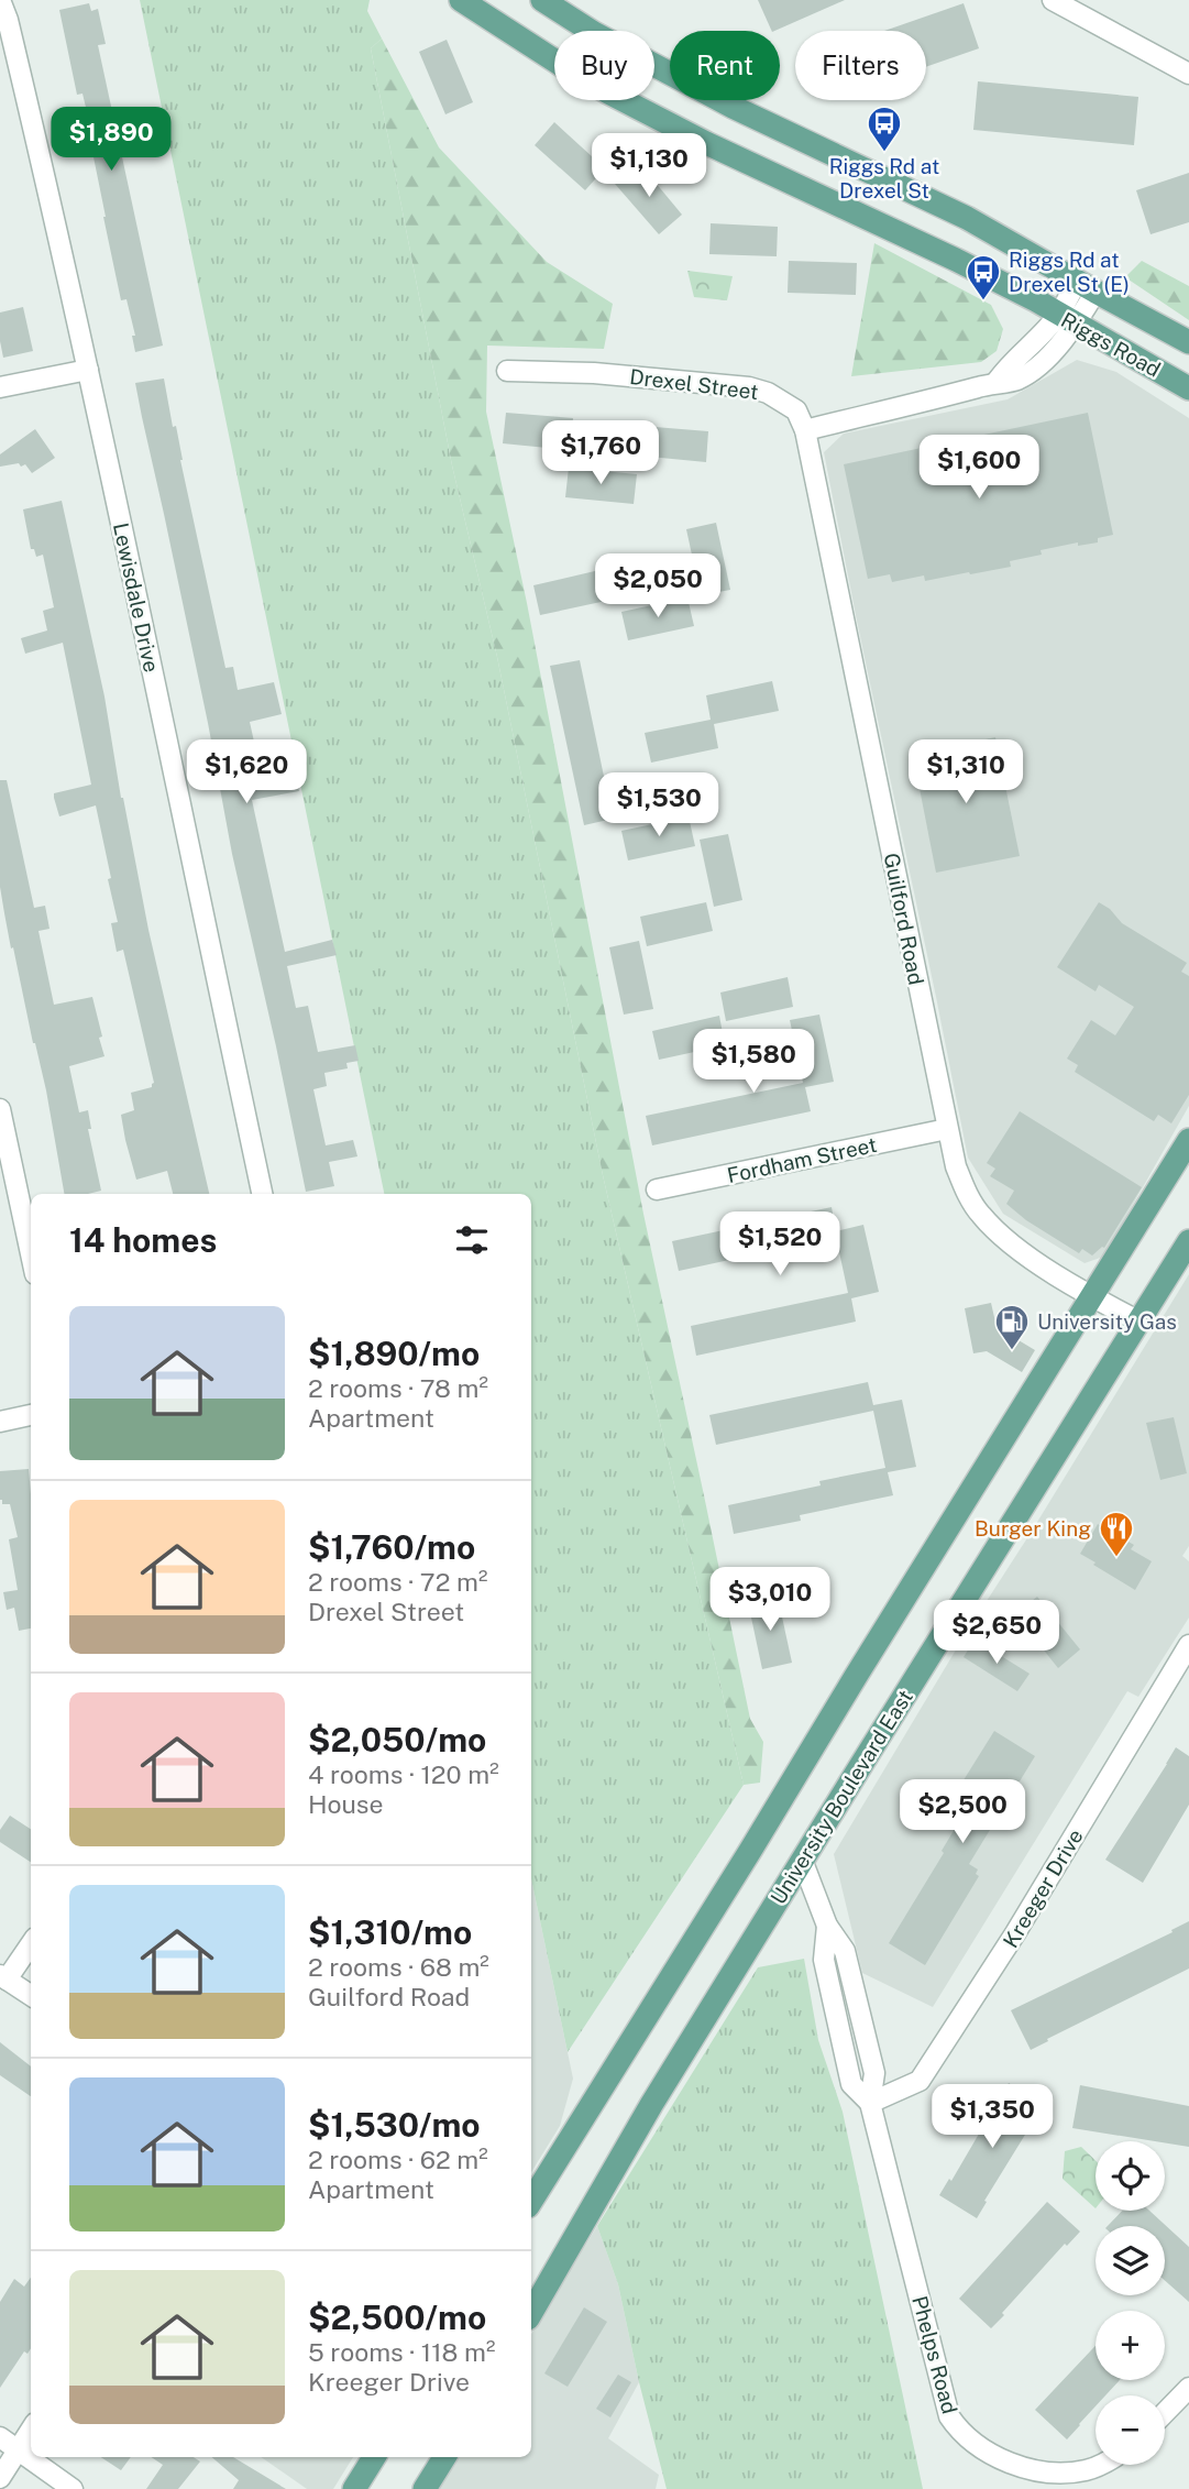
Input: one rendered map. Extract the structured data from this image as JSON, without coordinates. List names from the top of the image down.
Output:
{
  "streets": {
    "main road": ["Riggs Road", "University Boulevard East"],
    "street": [
      "Drexel Street",
      "Lewisdale Drive",
      "Guilford Road",
      "Fordham Street",
      "Kreeger Drive",
      "Phelps Road"
    ]
  },
  "crossings": [
    ["Drexel Street", "Guilford Road"],
    ["Guilford Road", "Fordham Street"],
    ["Guilford Road", "University Boulevard East"],
    ["University Boulevard East", "Phelps Road"],
    ["Kreeger Drive", "Phelps Road"]
  ],
  "places": {
    "bus stop": ["Riggs Rd at Drexel St", "Riggs Rd at Drexel St (E)"],
    "fuel station": ["University Gas"],
    "restaurant": ["Burger King"]
  },
  "page": {
    "chip": ["Buy", "Rent", "Filters"],
    "price": [
      "$1,890",
      "$1,130",
      "$1,760",
      "$1,600",
      "$2,050",
      "$1,620",
      "$1,310",
      "$1,530",
      "$1,580",
      "$1,520",
      "$3,010",
      "$2,650",
      "$2,500",
      "$1,350"
    ],
    "heading": "14 homes",
    "list": [
      {
        "name": "$1,890/mo",
        "note": "2 rooms · 78 m² · Apartment"
      },
      {
        "name": "$1,760/mo",
        "note": "2 rooms · 72 m² · Drexel Street"
      },
      {
        "name": "$2,050/mo",
        "note": "4 rooms · 120 m² · House"
      },
      {
        "name": "$1,310/mo",
        "note": "2 rooms · 68 m² · Guilford Road"
      },
      {
        "name": "$1,530/mo",
        "note": "2 rooms · 62 m² · Apartment"
      },
      {
        "name": "$2,500/mo",
        "note": "5 rooms · 118 m² · Kreeger Drive"
      }
    ],
    "map_buttons": ["+", "−"]
  }
}
